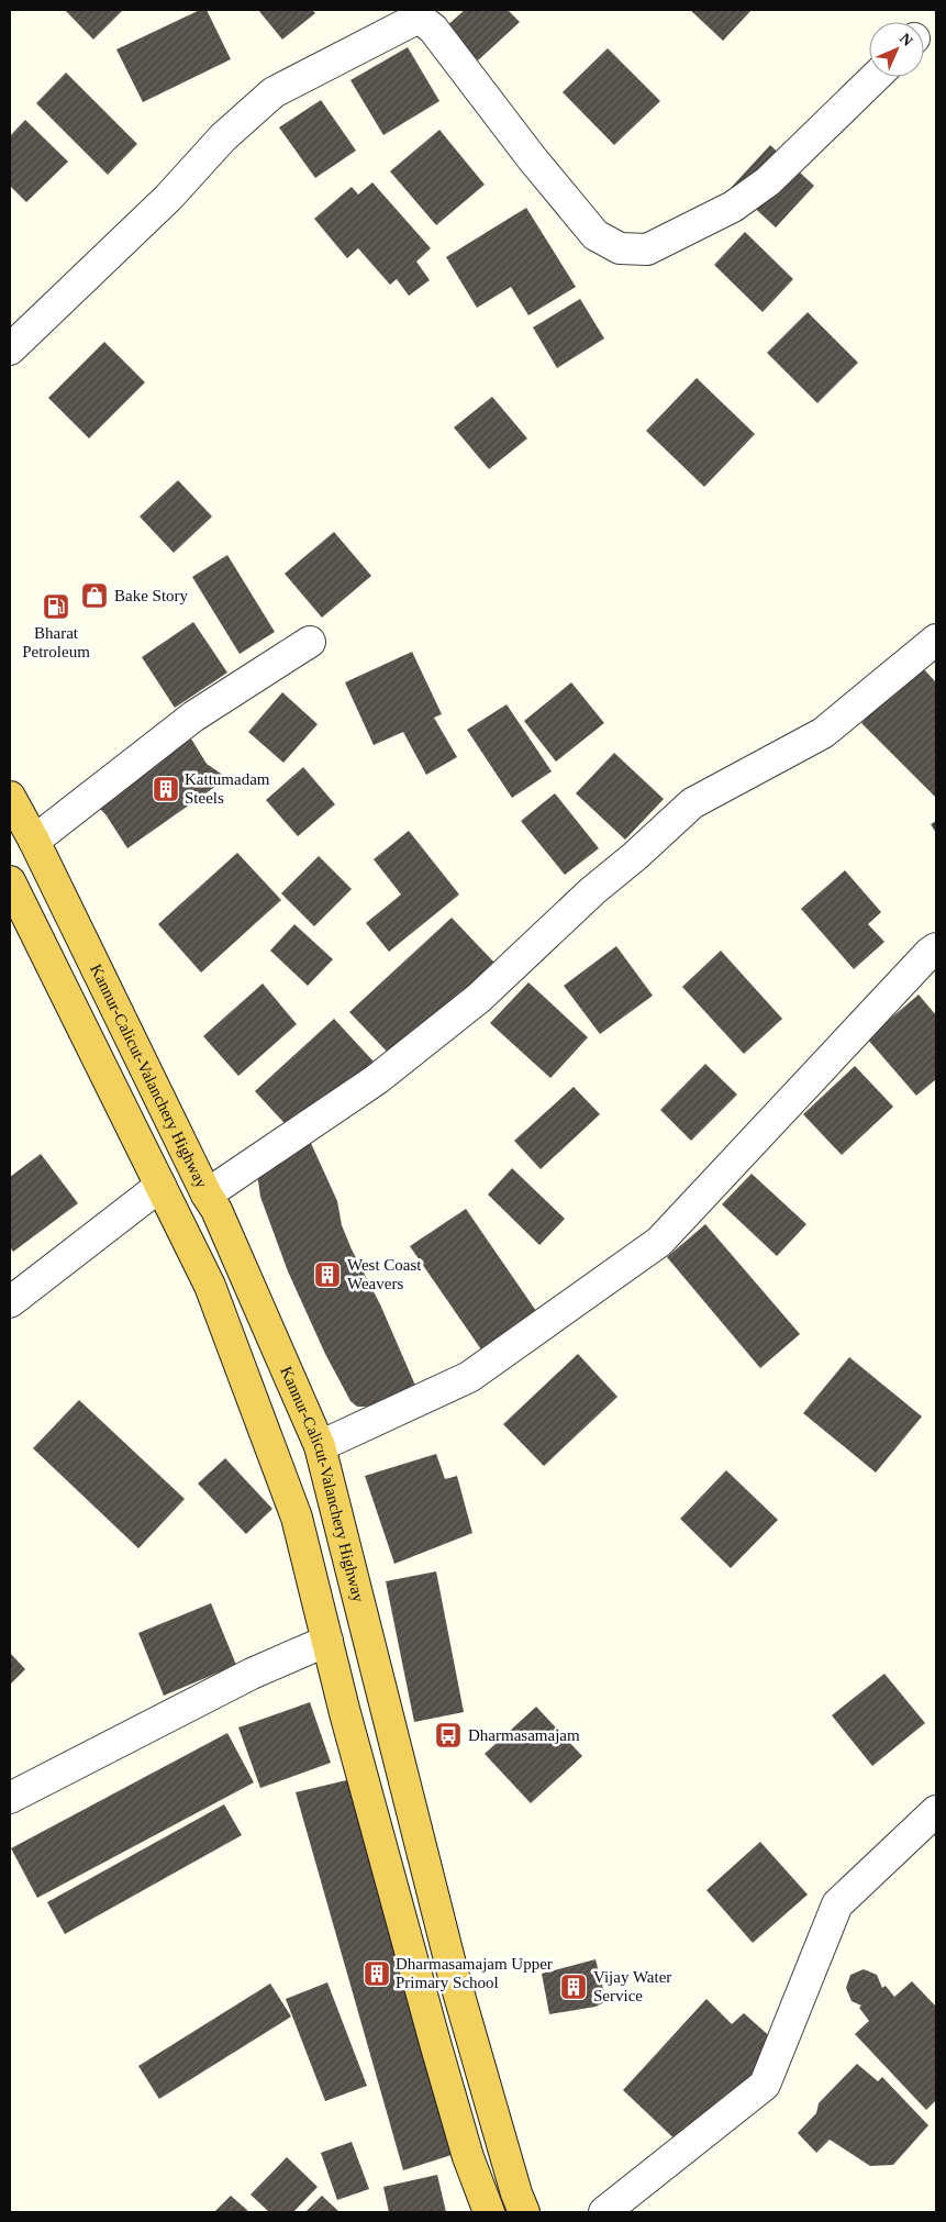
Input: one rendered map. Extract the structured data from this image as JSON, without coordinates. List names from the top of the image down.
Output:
{
  "streets": {
    "highway": ["Kannur-Calicut-Valanchery Highway"]
  },
  "places": {
    "shop": ["Bake Story"],
    "fuel station": ["Bharat Petroleum"],
    "building": [
      "Kattumadam Steels",
      "West Coast Weavers",
      "Dharmasamajam Upper Primary School",
      "Vijay Water Service"
    ],
    "bus stop": ["Dharmasamajam"]
  },
  "north": "top right"
}
